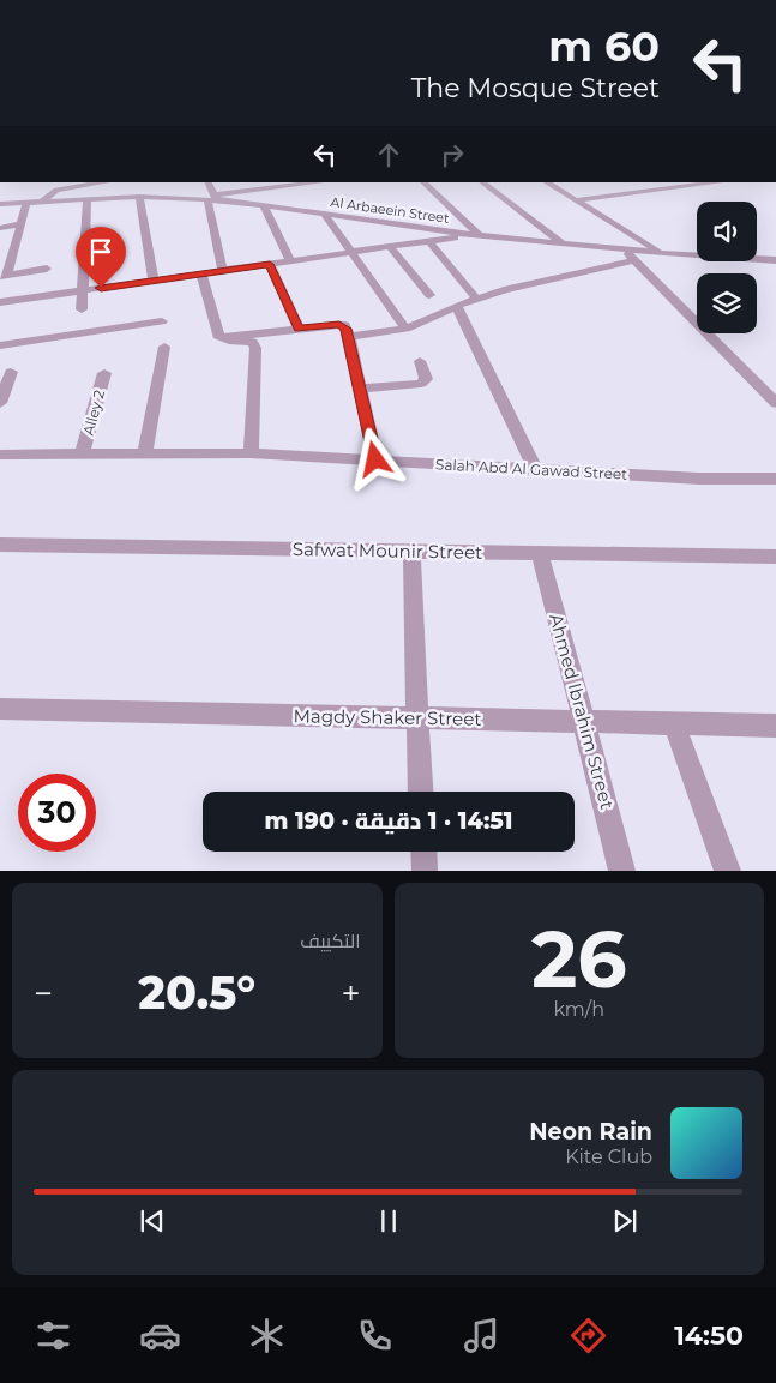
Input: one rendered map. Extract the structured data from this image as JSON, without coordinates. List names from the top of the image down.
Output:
{
  "streets": {
    "street": [
      "Al Arbaeein Street",
      "Alley 2",
      "Salah Abd Al Gawad Street",
      "Safwat Mounir Street",
      "Ahmed Ibrahim Street",
      "Magdy Shaker Street"
    ]
  },
  "crossings": [
    ["Alley 2", "Salah Abd Al Gawad Street"],
    ["Safwat Mounir Street", "Ahmed Ibrahim Street"],
    ["Ahmed Ibrahim Street", "Magdy Shaker Street"]
  ],
  "page": {
    "turn": ["60 m", "The Mosque Street"],
    "limit": "30",
    "trip": "14:51 · 1 دقيقة · 190 m",
    "tile": [
      ["26", "km/h"],
      "التكييف"
    ],
    "heat": ["−", "20.5°", "+"],
    "song": ["Neon Rain", "Kite Club"],
    "tabs": "14:50"
  }
}
